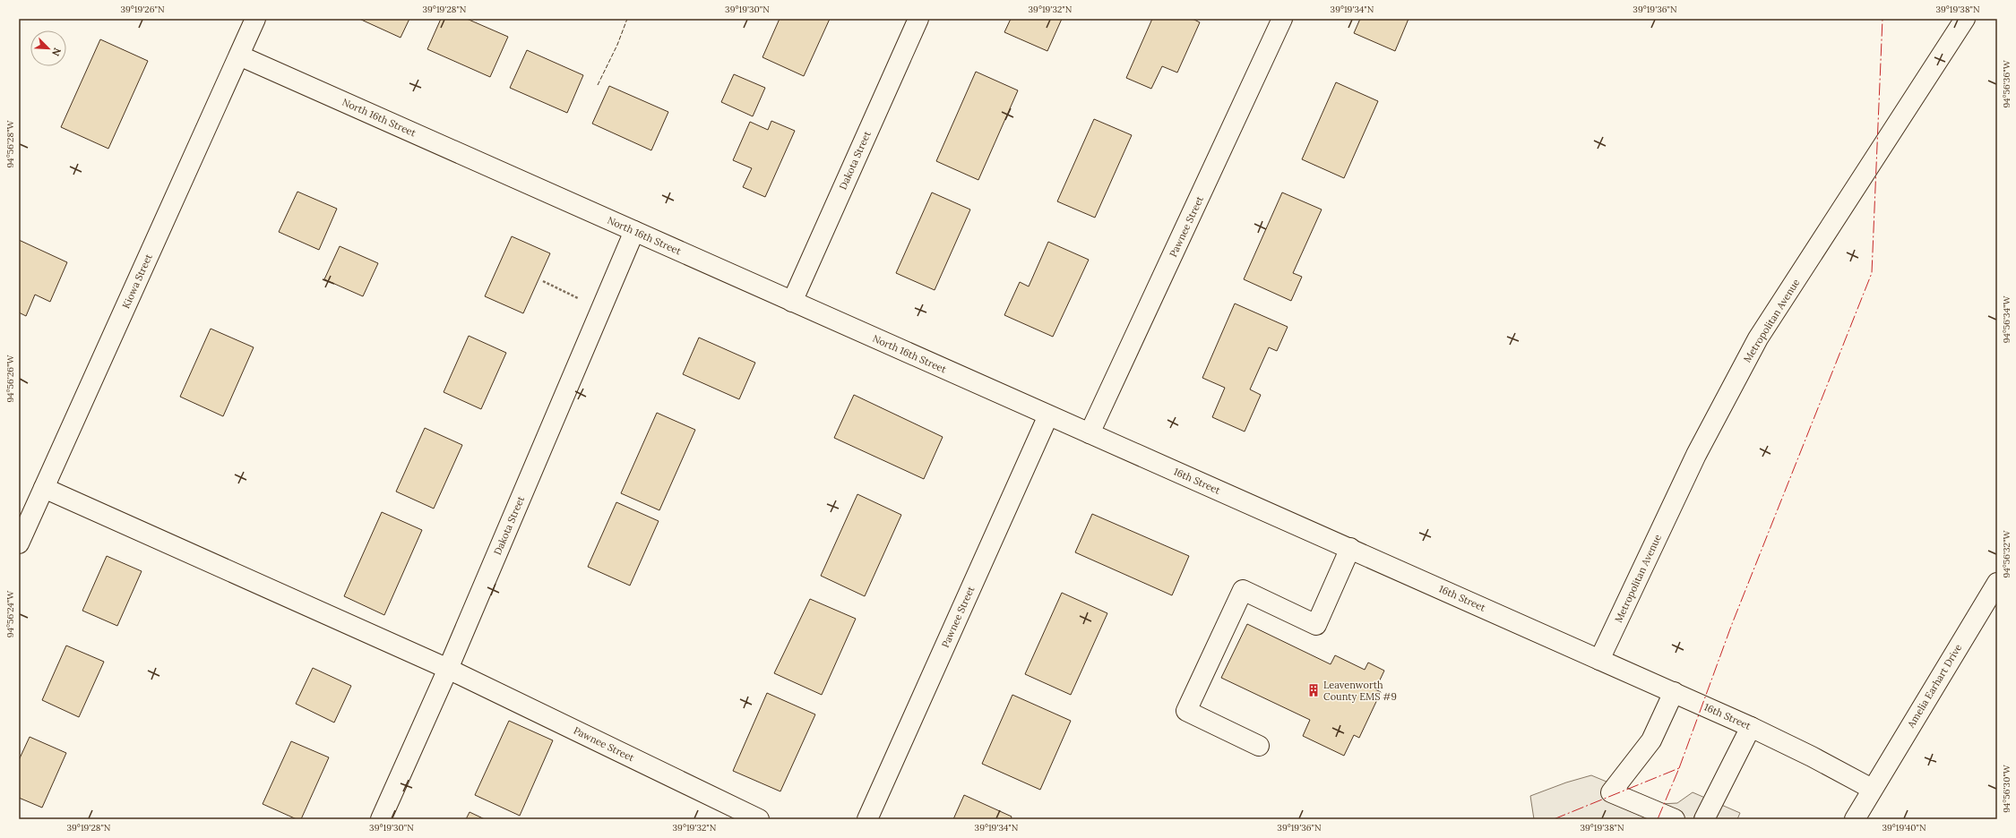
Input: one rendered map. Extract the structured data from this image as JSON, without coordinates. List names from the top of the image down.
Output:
{
  "streets": {
    "main road": [
      "North 16th Street",
      "Dakota Street",
      "Pawnee Street",
      "Kiowa Street",
      "Metropolitan Avenue",
      "16th Street",
      "Amelia Earhart Drive"
    ]
  },
  "crossings": [
    ["North 16th Street", "Dakota Street"],
    ["North 16th Street", "Pawnee Street"],
    ["North 16th Street", "Kiowa Street"],
    ["North 16th Street", "16th Street"],
    ["Dakota Street", "Pawnee Street"],
    ["Pawnee Street", "Kiowa Street"],
    ["Pawnee Street", "16th Street"],
    ["Metropolitan Avenue", "16th Street"],
    ["16th Street", "Amelia Earhart Drive"]
  ],
  "places": {
    "building": ["Leavenworth County EMS #9"]
  },
  "north": "bottom right",
  "coordinates": [
    "39°19'26\"N",
    "39°19'28\"N",
    "39°19'30\"N",
    "39°19'32\"N",
    "39°19'34\"N",
    "39°19'36\"N",
    "39°19'38\"N",
    "94°56'36\"W",
    "94°56'28\"W",
    "94°56'34\"W",
    "94°56'26\"W",
    "94°56'32\"W",
    "94°56'24\"W",
    "94°56'30\"W",
    "39°19'40\"N"
  ]
}
